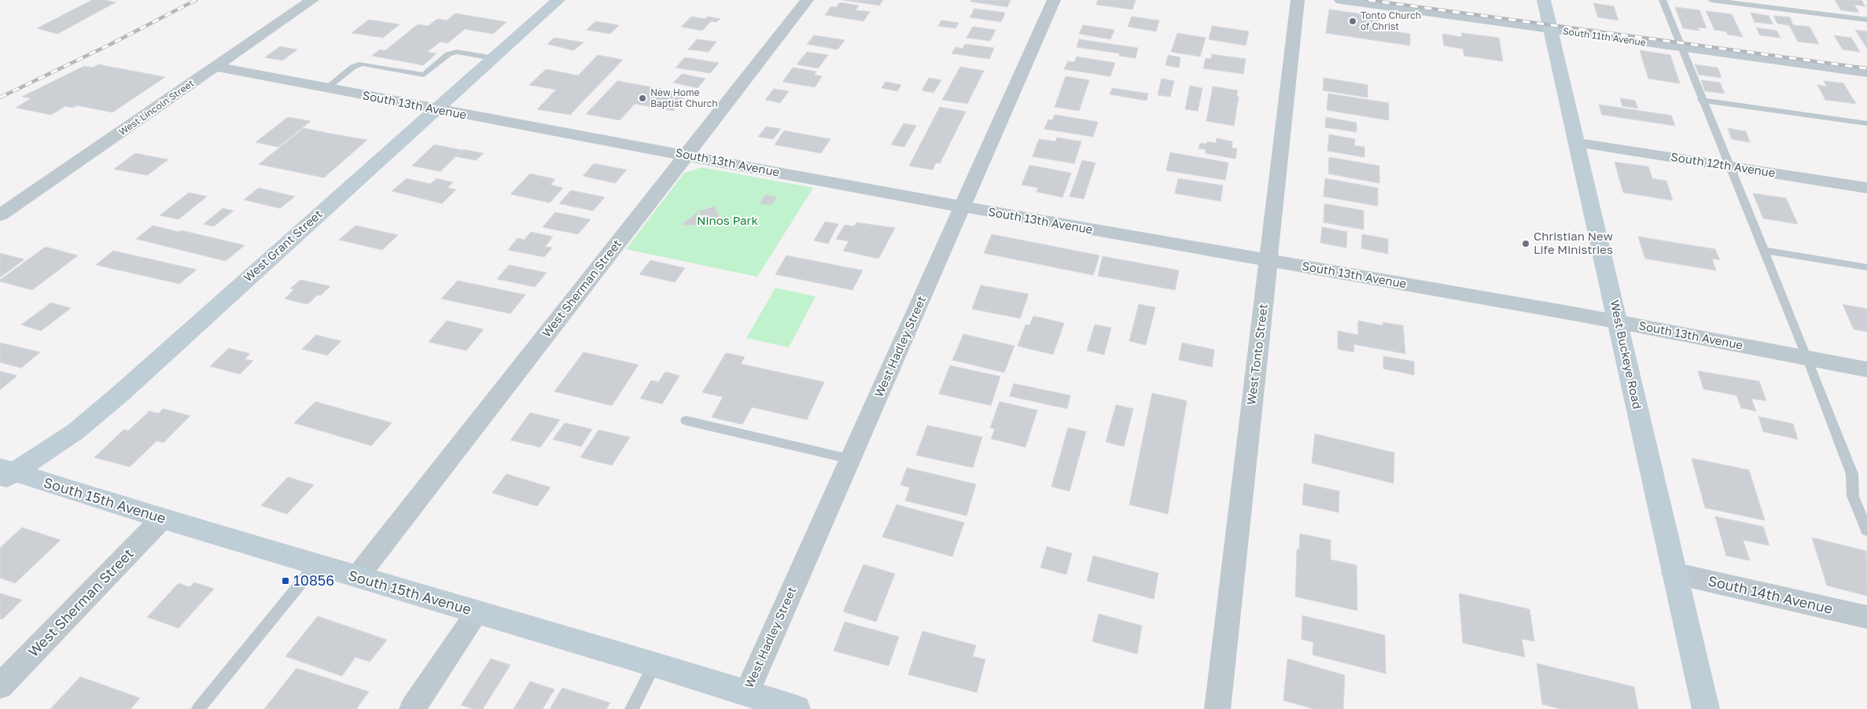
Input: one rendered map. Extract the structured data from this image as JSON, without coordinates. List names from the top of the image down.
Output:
{
  "streets": {
    "main road": ["West Grant Street", "West Buckeye Road", "South 15th Avenue"],
    "street": [
      "South 11th Avenue",
      "South 13th Avenue",
      "West Lincoln Street",
      "South 12th Avenue",
      "West Sherman Street",
      "West Hadley Street",
      "West Tonto Street",
      "South 14th Avenue"
    ]
  },
  "crossings": [
    ["South 11th Avenue", "West Buckeye Road"],
    ["South 13th Avenue", "West Lincoln Street"],
    ["South 13th Avenue", "West Grant Street"],
    ["South 13th Avenue", "West Sherman Street"],
    ["South 13th Avenue", "West Hadley Street"],
    ["South 13th Avenue", "West Tonto Street"],
    ["South 13th Avenue", "West Buckeye Road"],
    ["South 12th Avenue", "West Buckeye Road"],
    ["West Grant Street", "South 15th Avenue"],
    ["West Sherman Street", "South 15th Avenue"],
    ["West Hadley Street", "South 15th Avenue"],
    ["West Buckeye Road", "South 14th Avenue"]
  ],
  "parks": ["Ninos Park"],
  "places": {
    "other": ["Tonto Church of Christ", "New Home Baptist Church", "Christian New Life Ministries"],
    "transit": ["10856"]
  }
}
